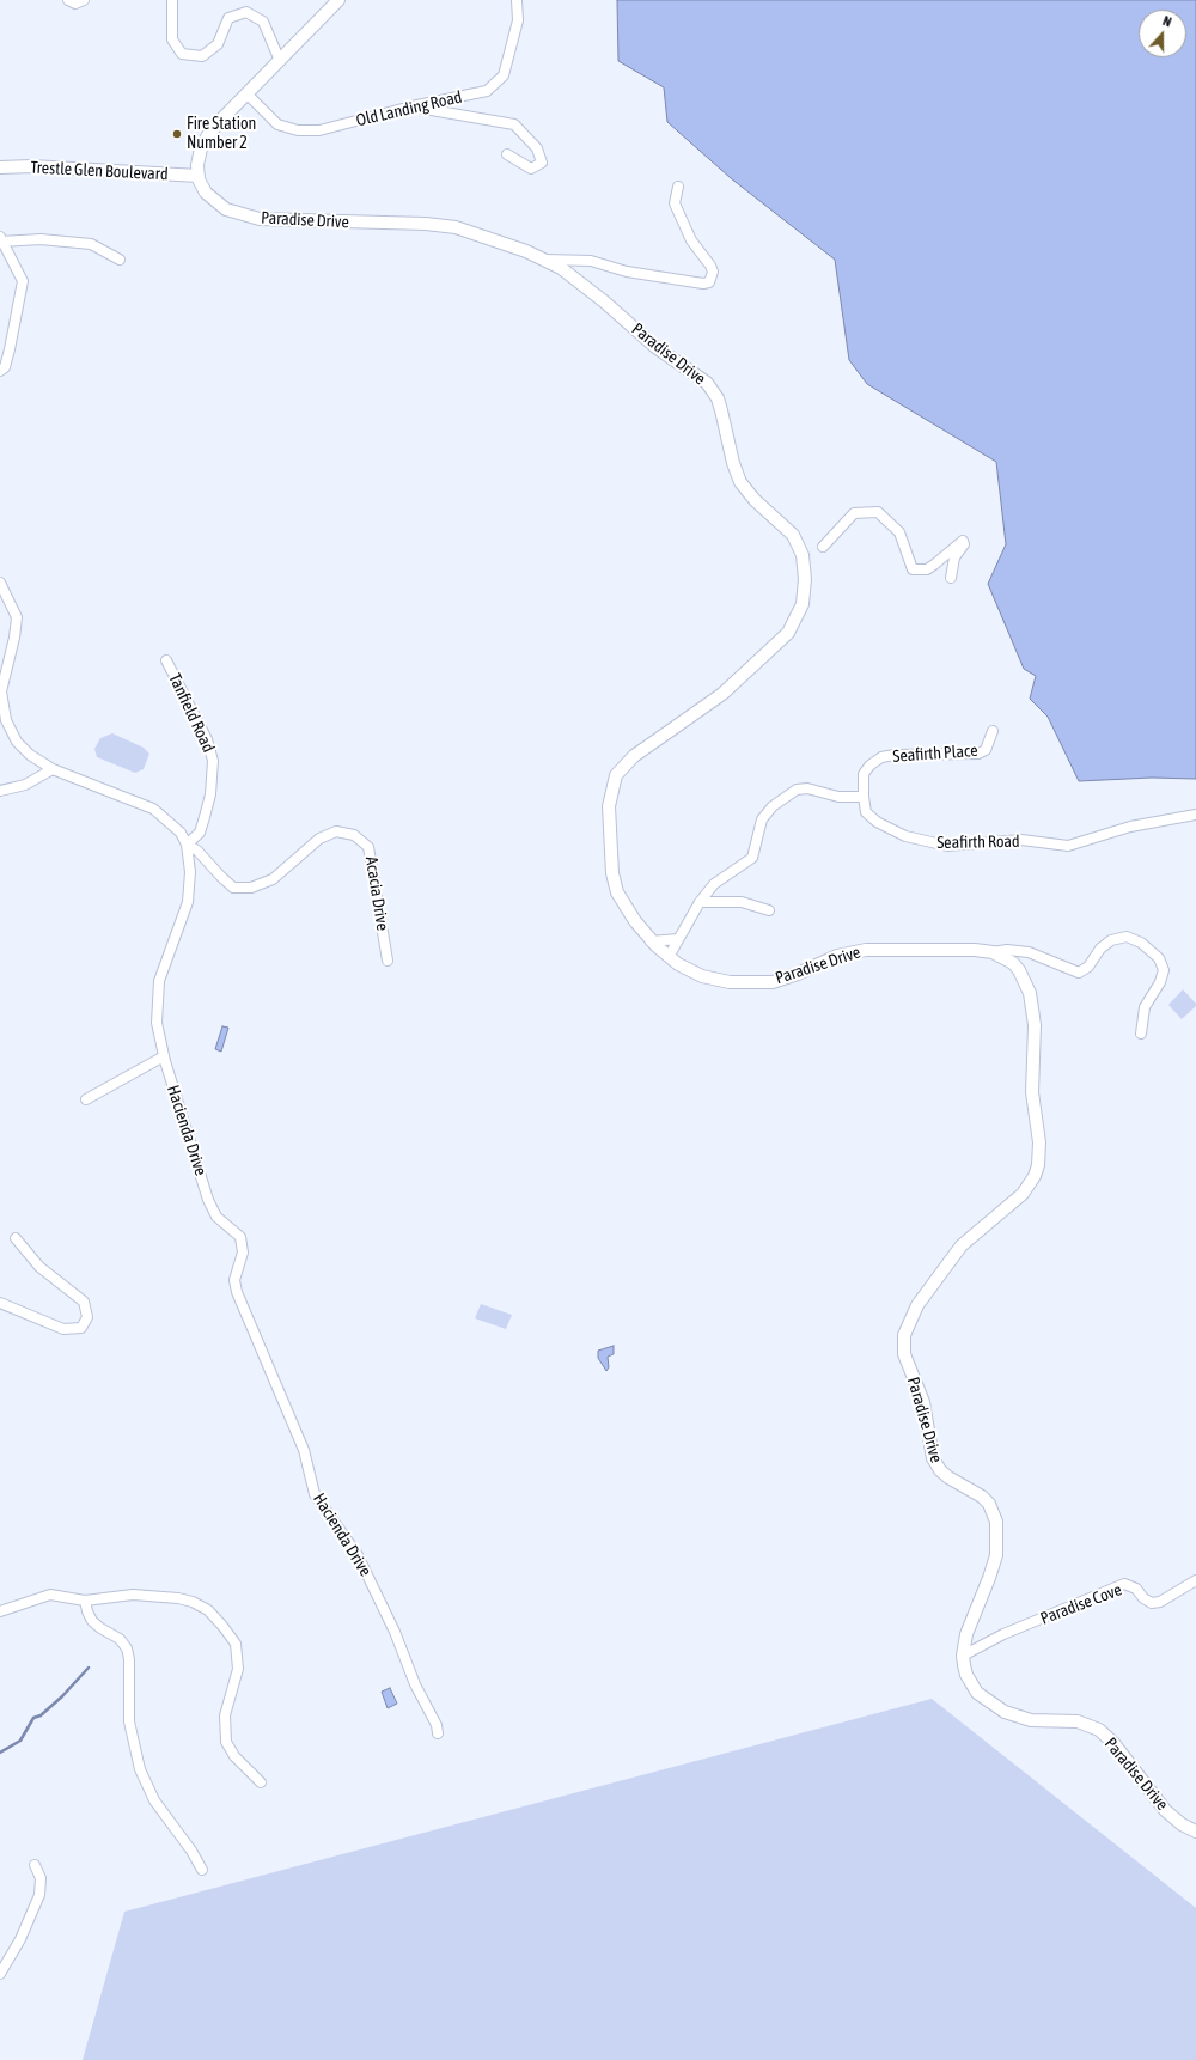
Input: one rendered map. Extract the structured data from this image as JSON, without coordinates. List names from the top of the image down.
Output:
{
  "streets": {
    "street": [
      "Old Landing Road",
      "Trestle Glen Boulevard",
      "Paradise Drive",
      "Tanfield Road",
      "Seafirth Place",
      "Seafirth Road",
      "Acacia Drive",
      "Hacienda Drive",
      "Paradise Cove"
    ]
  },
  "crossings": [
    ["Trestle Glen Boulevard", "Paradise Drive"],
    ["Paradise Drive", "Paradise Cove"],
    ["Tanfield Road", "Acacia Drive"],
    ["Tanfield Road", "Hacienda Drive"],
    ["Seafirth Place", "Seafirth Road"],
    ["Acacia Drive", "Hacienda Drive"]
  ],
  "places": ["Fire Station Number 2"],
  "north": "top"
}
